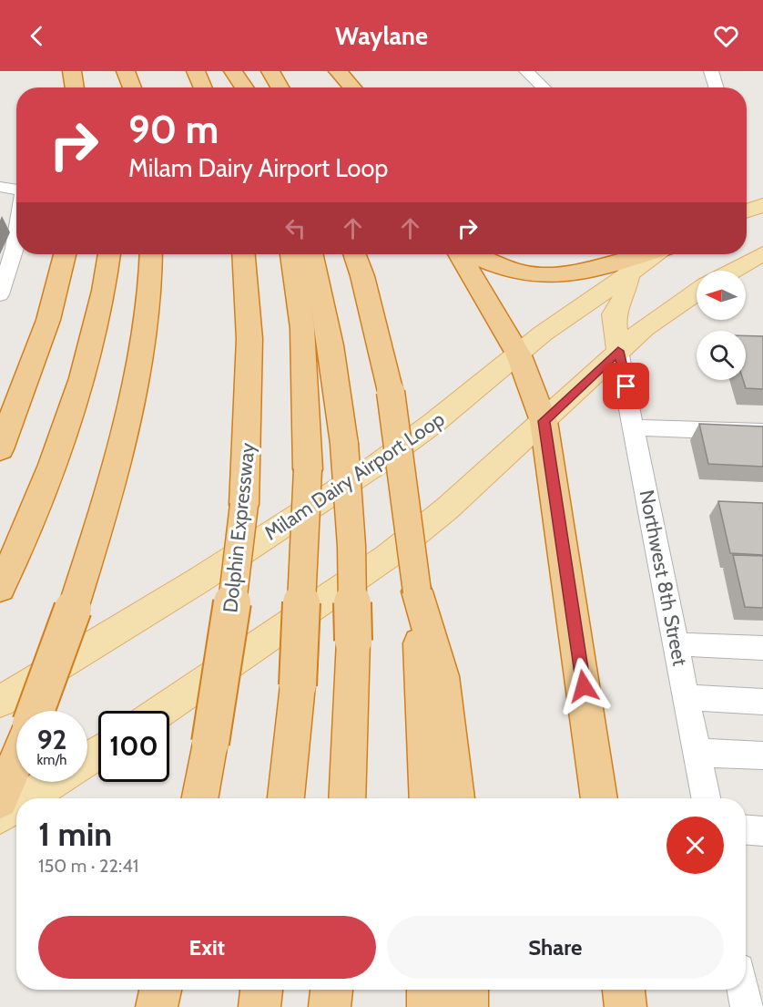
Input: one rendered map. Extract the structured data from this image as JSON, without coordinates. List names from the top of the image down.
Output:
{
  "streets": {
    "highway": ["Dolphin Expressway"],
    "main road": ["Milam Dairy Airport Loop"],
    "street": ["Northwest 8th Street"]
  },
  "north": "left",
  "page": {
    "header": "Waylane",
    "turn": ["90 m", "Milam Dairy Airport Loop"],
    "speed": "92 km/h",
    "limit": "100",
    "heading": ["1 min", "150 m · 22:41"],
    "buttons": ["Exit", "Share"]
  }
}
